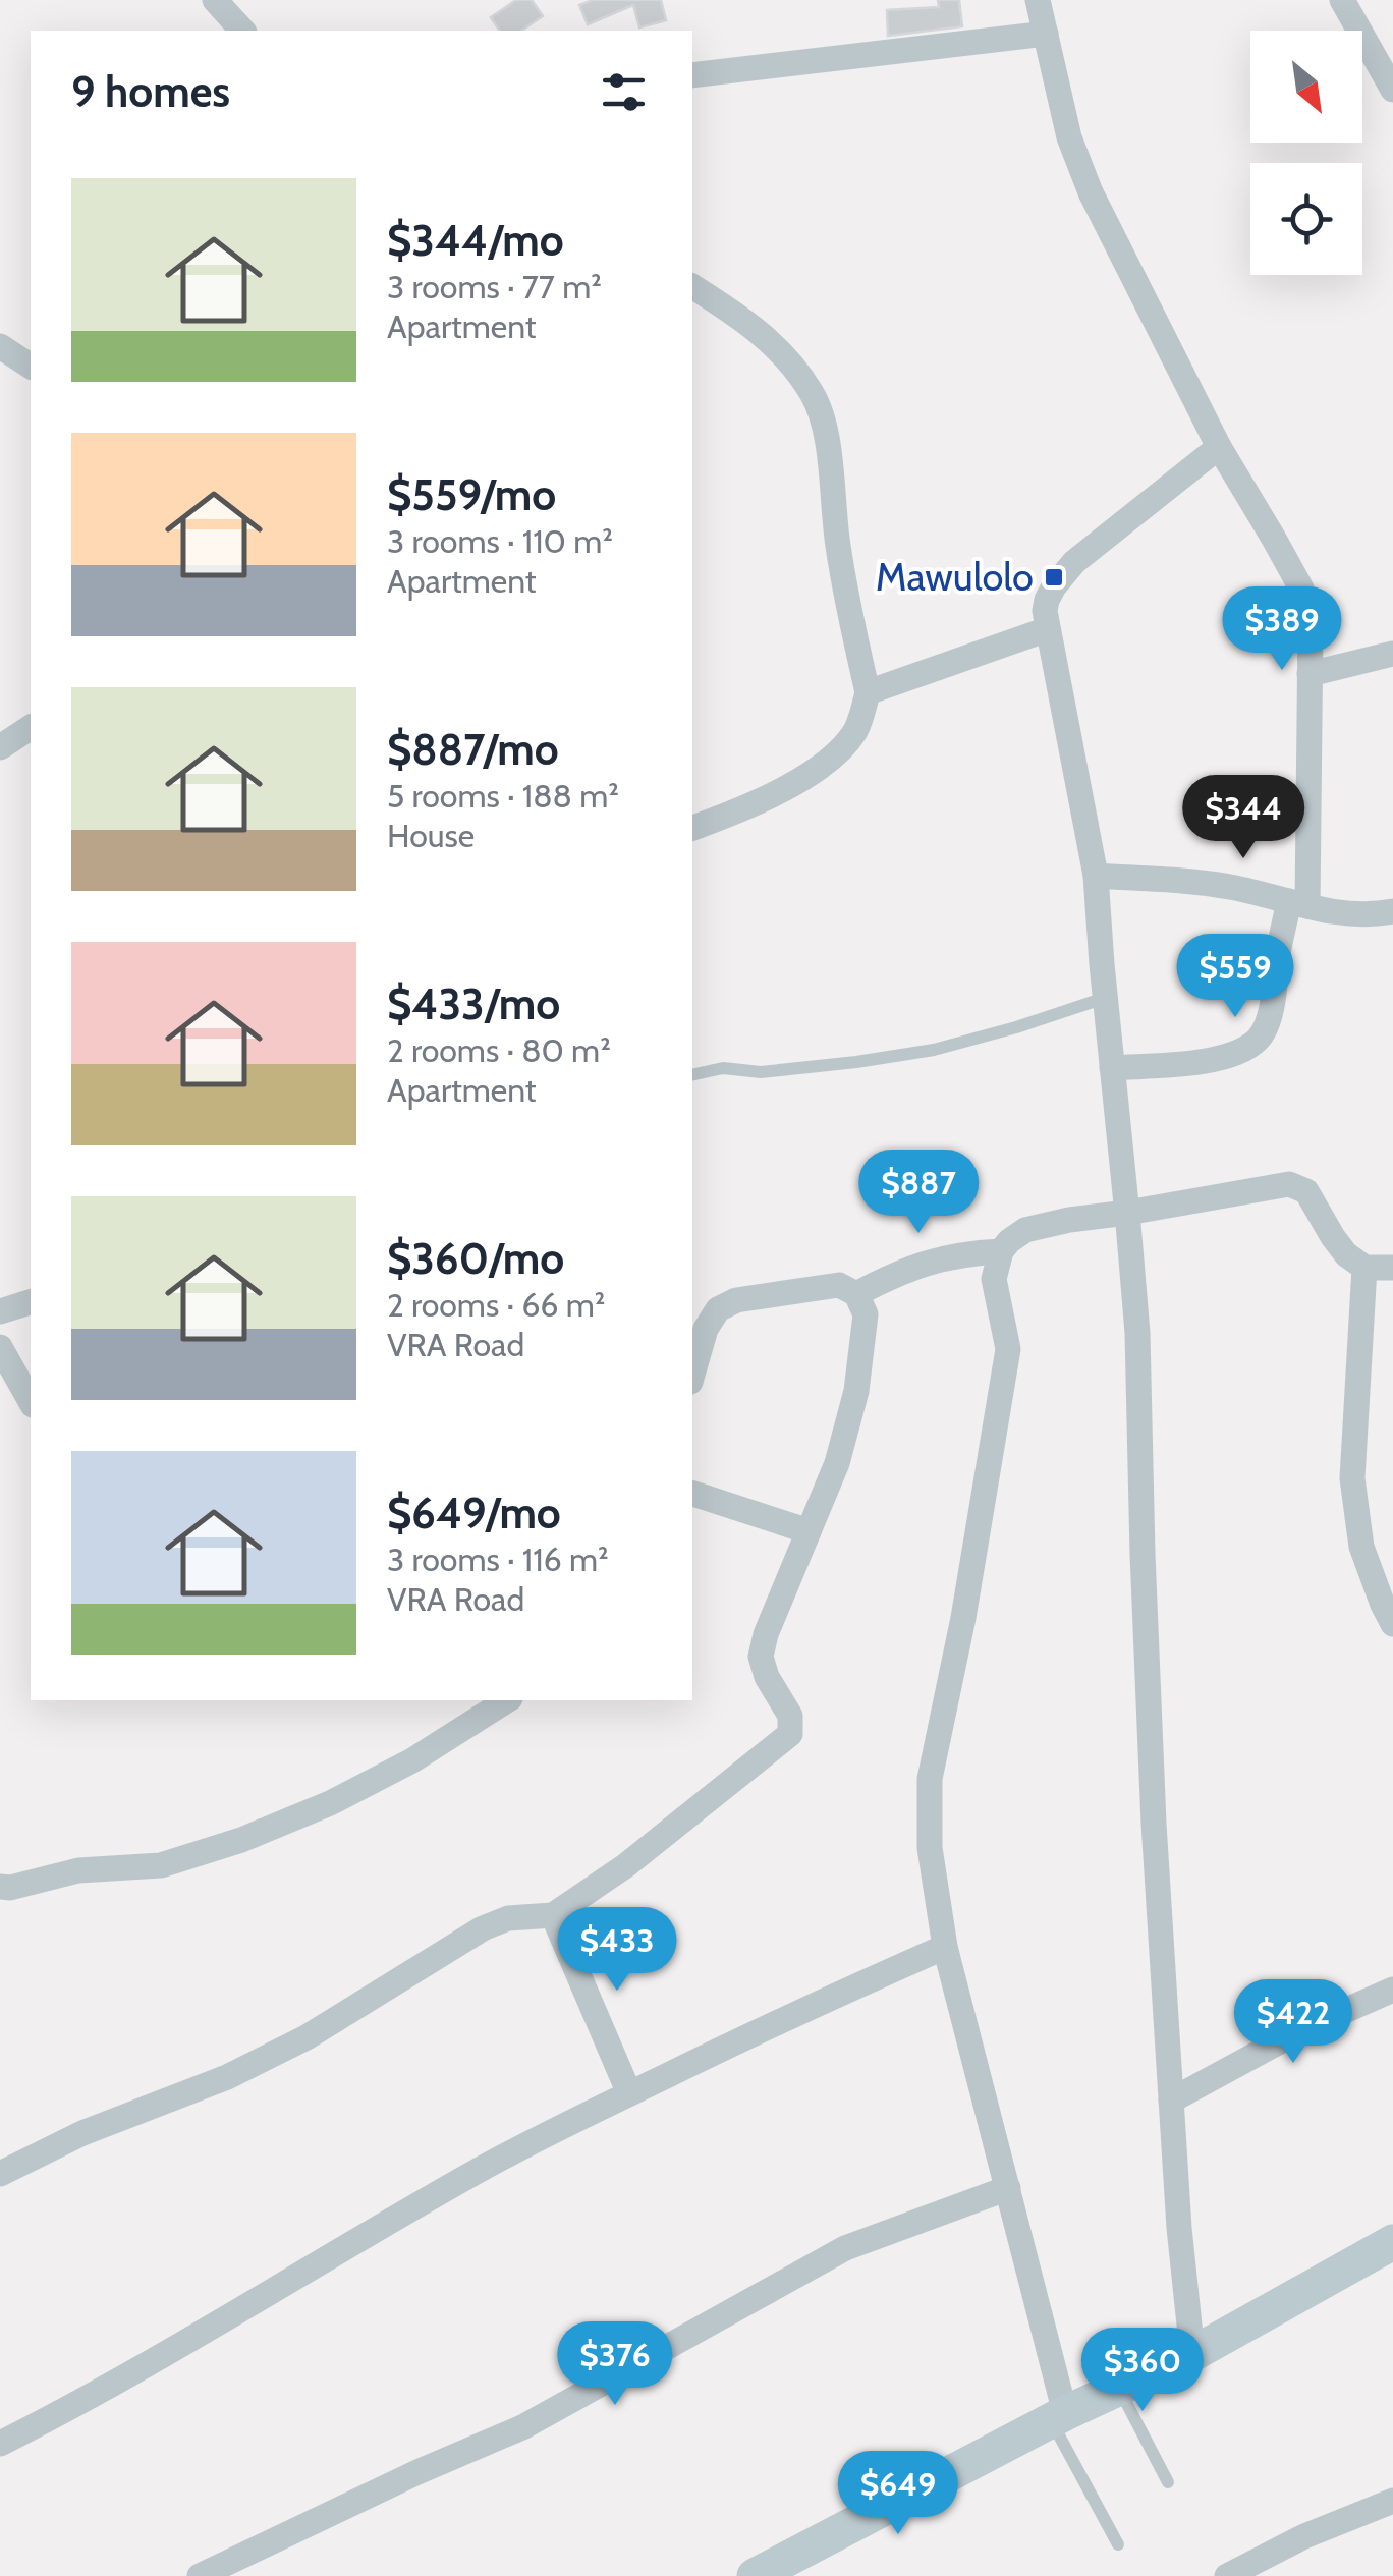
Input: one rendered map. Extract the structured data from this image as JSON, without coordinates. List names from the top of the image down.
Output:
{
  "places": {
    "transit": ["Mawulolo"]
  },
  "north": "bottom right",
  "page": {
    "heading": "9 homes",
    "list": [
      {
        "name": "$344/mo",
        "note": "3 rooms · 77 m² · Apartment"
      },
      {
        "name": "$559/mo",
        "note": "3 rooms · 110 m² · Apartment"
      },
      {
        "name": "$887/mo",
        "note": "5 rooms · 188 m² · House"
      },
      {
        "name": "$433/mo",
        "note": "2 rooms · 80 m² · Apartment"
      },
      {
        "name": "$360/mo",
        "note": "2 rooms · 66 m² · VRA Road"
      },
      {
        "name": "$649/mo",
        "note": "3 rooms · 116 m² · VRA Road"
      }
    ],
    "price": [
      "$389",
      "$344",
      "$559",
      "$887",
      "$433",
      "$422",
      "$376",
      "$360",
      "$649"
    ]
  }
}
